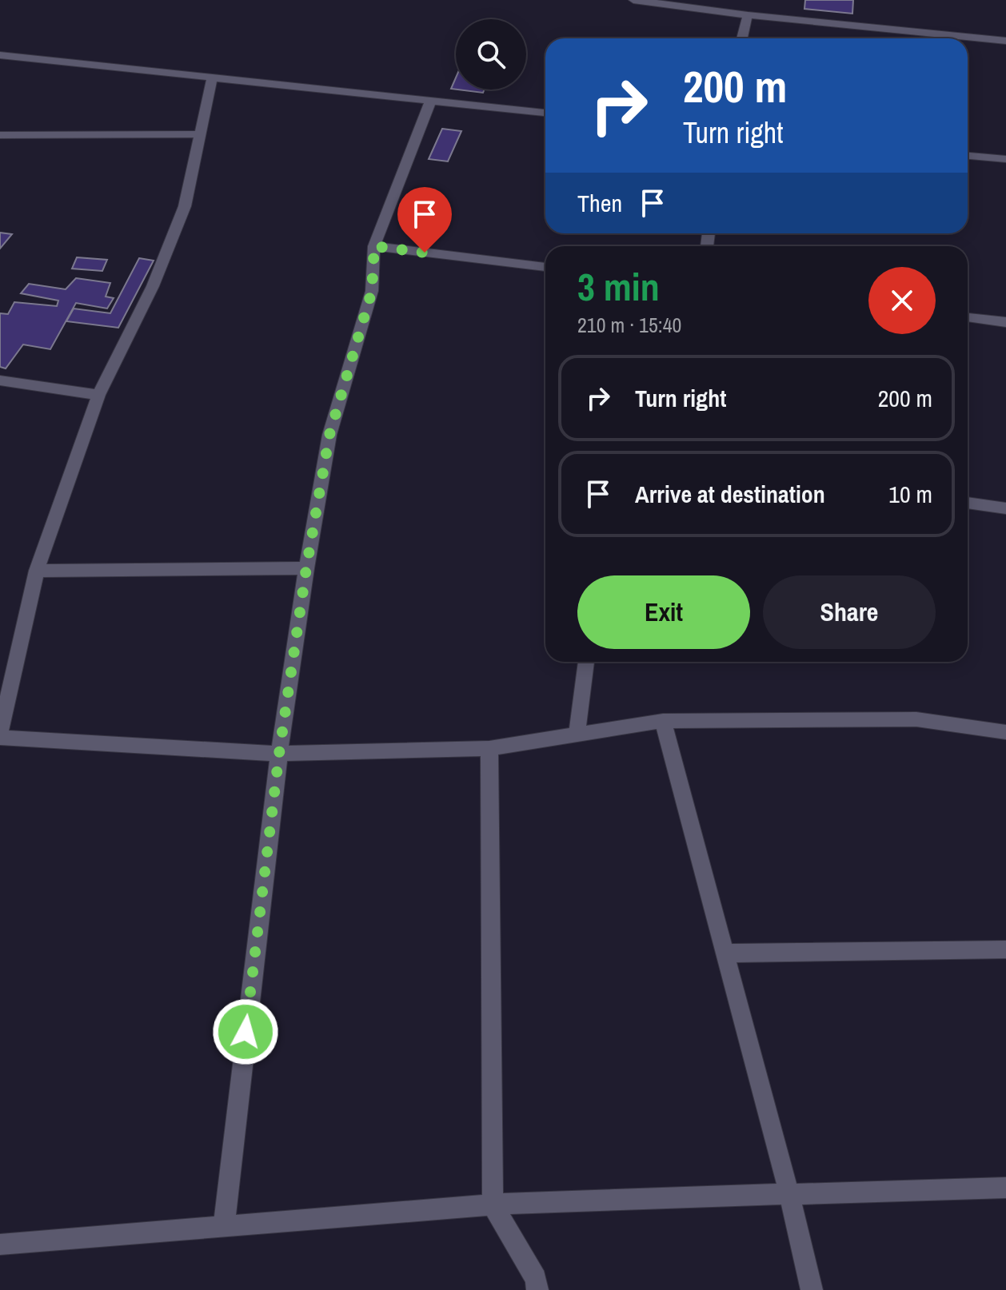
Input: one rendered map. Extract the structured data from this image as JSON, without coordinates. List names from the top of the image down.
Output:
{
  "page": {
    "turn": ["200 m", "Turn right"],
    "then": "Then",
    "heading": ["3 min", "210 m · 15:40"],
    "list": [
      {
        "name": "Turn right",
        "value": "200 m"
      },
      {
        "name": "Arrive at destination",
        "value": "10 m"
      }
    ],
    "buttons": ["Exit", "Share"]
  }
}
